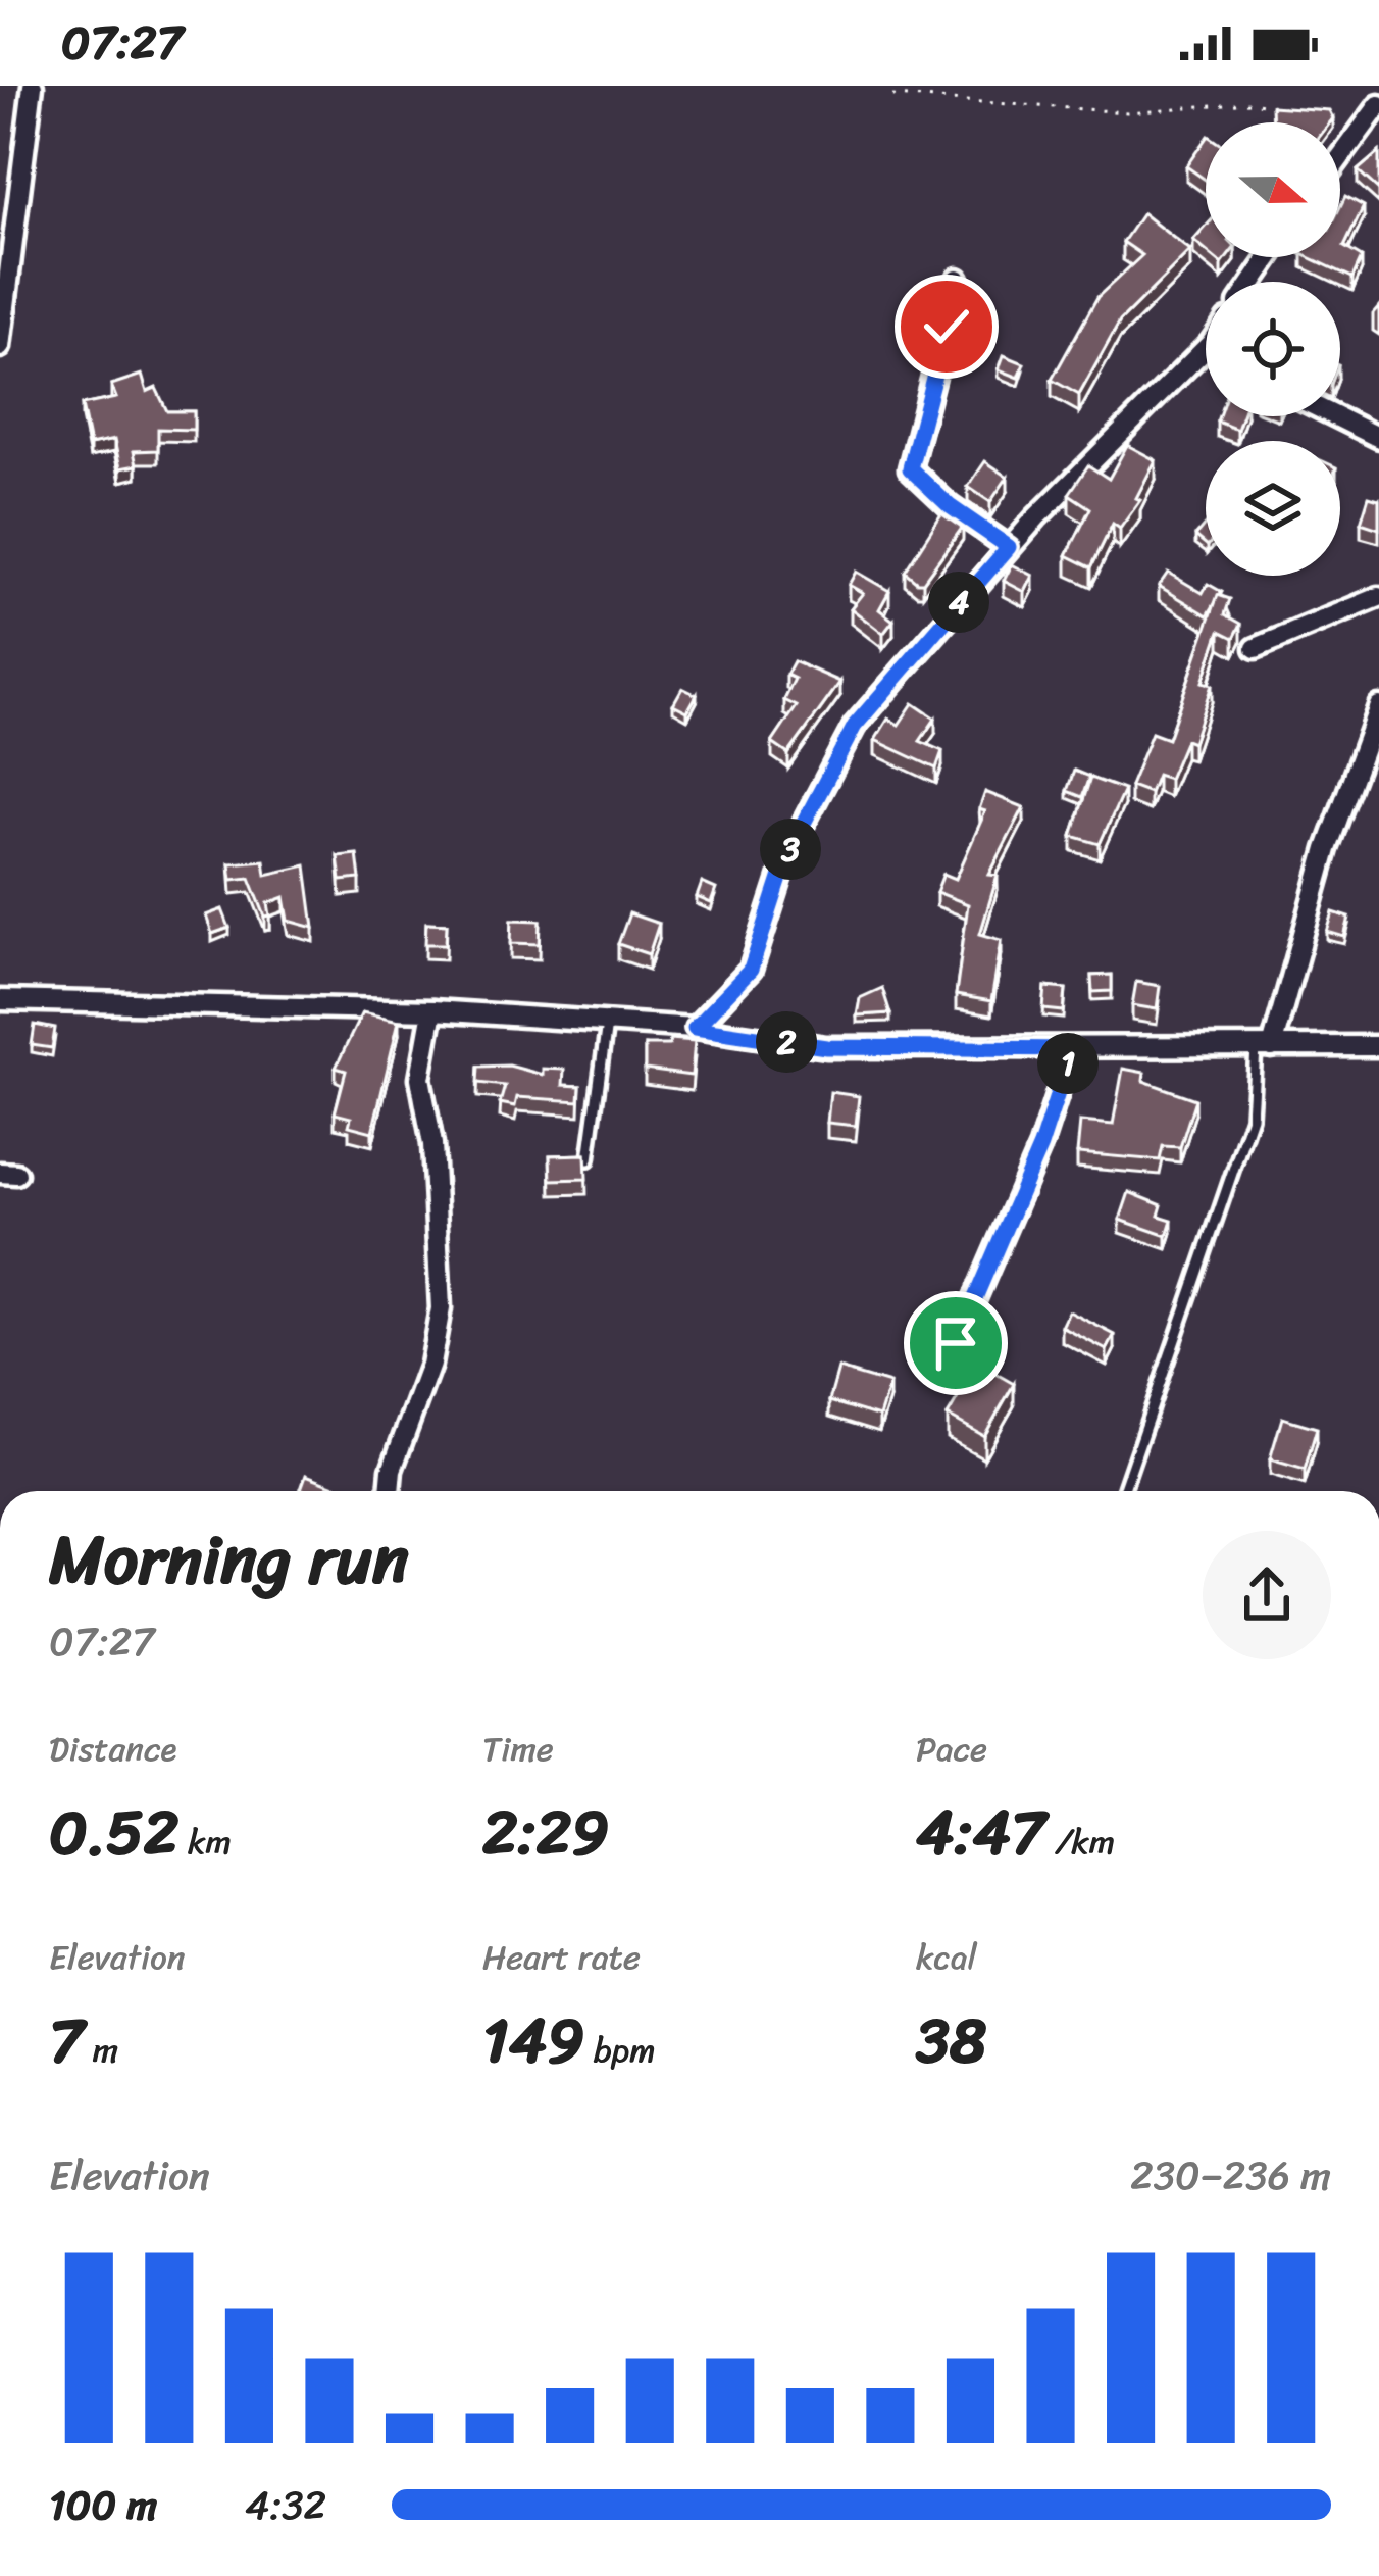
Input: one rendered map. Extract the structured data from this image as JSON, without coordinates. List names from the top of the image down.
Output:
{
  "north": "right",
  "page": {
    "status": "07:27",
    "pins": [
      "4",
      "3",
      "2",
      "1"
    ],
    "heading": ["Morning run", "07:27"],
    "stats": [
      ["Distance", "0.52 km"],
      ["Time", "2:29"],
      ["Pace", "4:47 /km"],
      ["Elevation", "7 m"],
      ["Heart rate", "149 bpm"],
      ["kcal", "38"]
    ],
    "chart": ["Elevation", "230–236 m"],
    "list": [
      {
        "name": "100 m",
        "note": "4:32"
      }
    ]
  }
}
